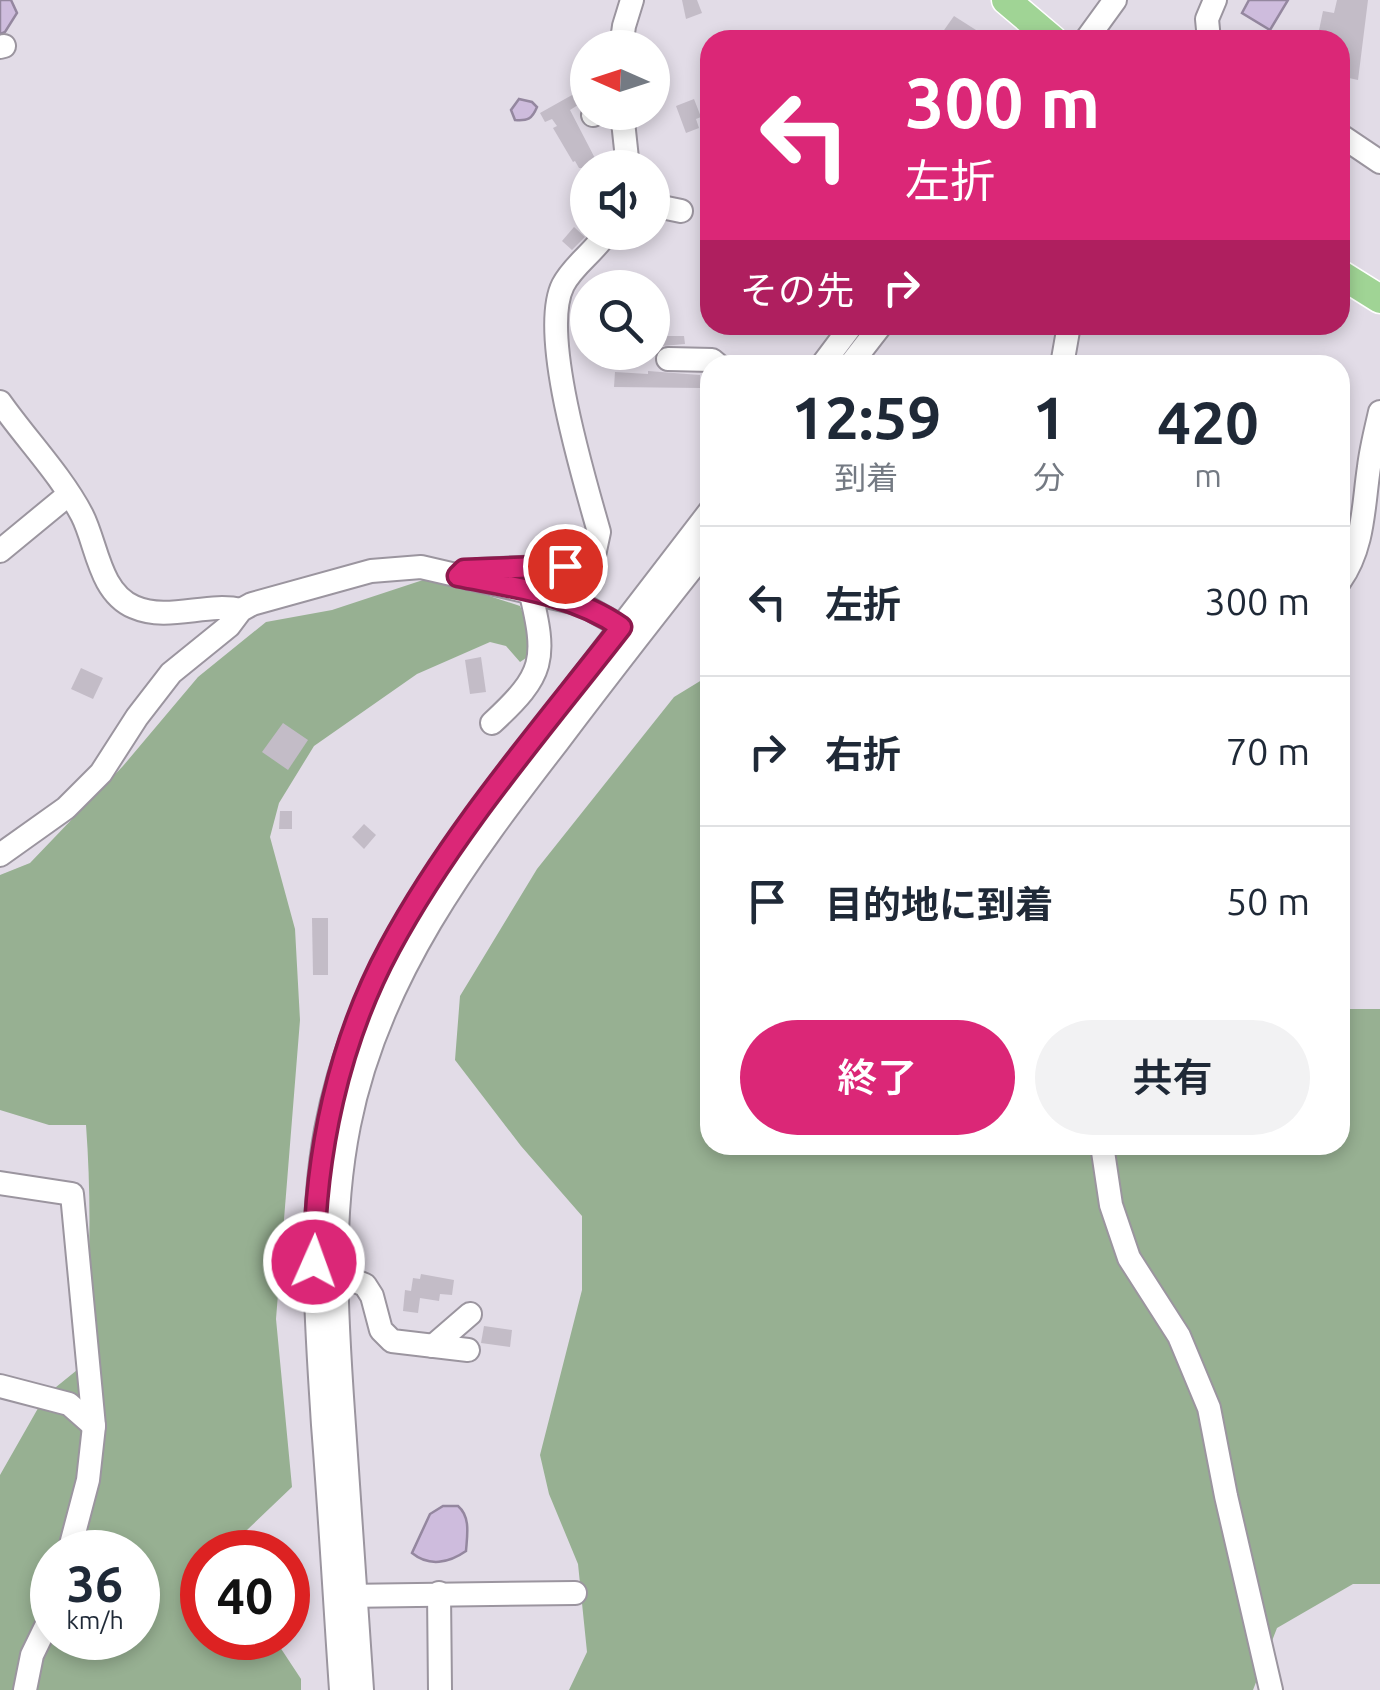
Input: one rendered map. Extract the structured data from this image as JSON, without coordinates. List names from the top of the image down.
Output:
{
  "north": "left",
  "page": {
    "turn": ["300 m", "左折"],
    "then": "その先",
    "eta": [
      "12:59",
      "到着",
      "1",
      "分",
      "420",
      "m"
    ],
    "list": [
      {
        "name": "左折",
        "value": "300 m"
      },
      {
        "name": "右折",
        "value": "70 m"
      },
      {
        "name": "目的地に到着",
        "value": "50 m"
      }
    ],
    "buttons": ["終了", "共有"],
    "speed": "36 km/h",
    "limit": "40"
  }
}
